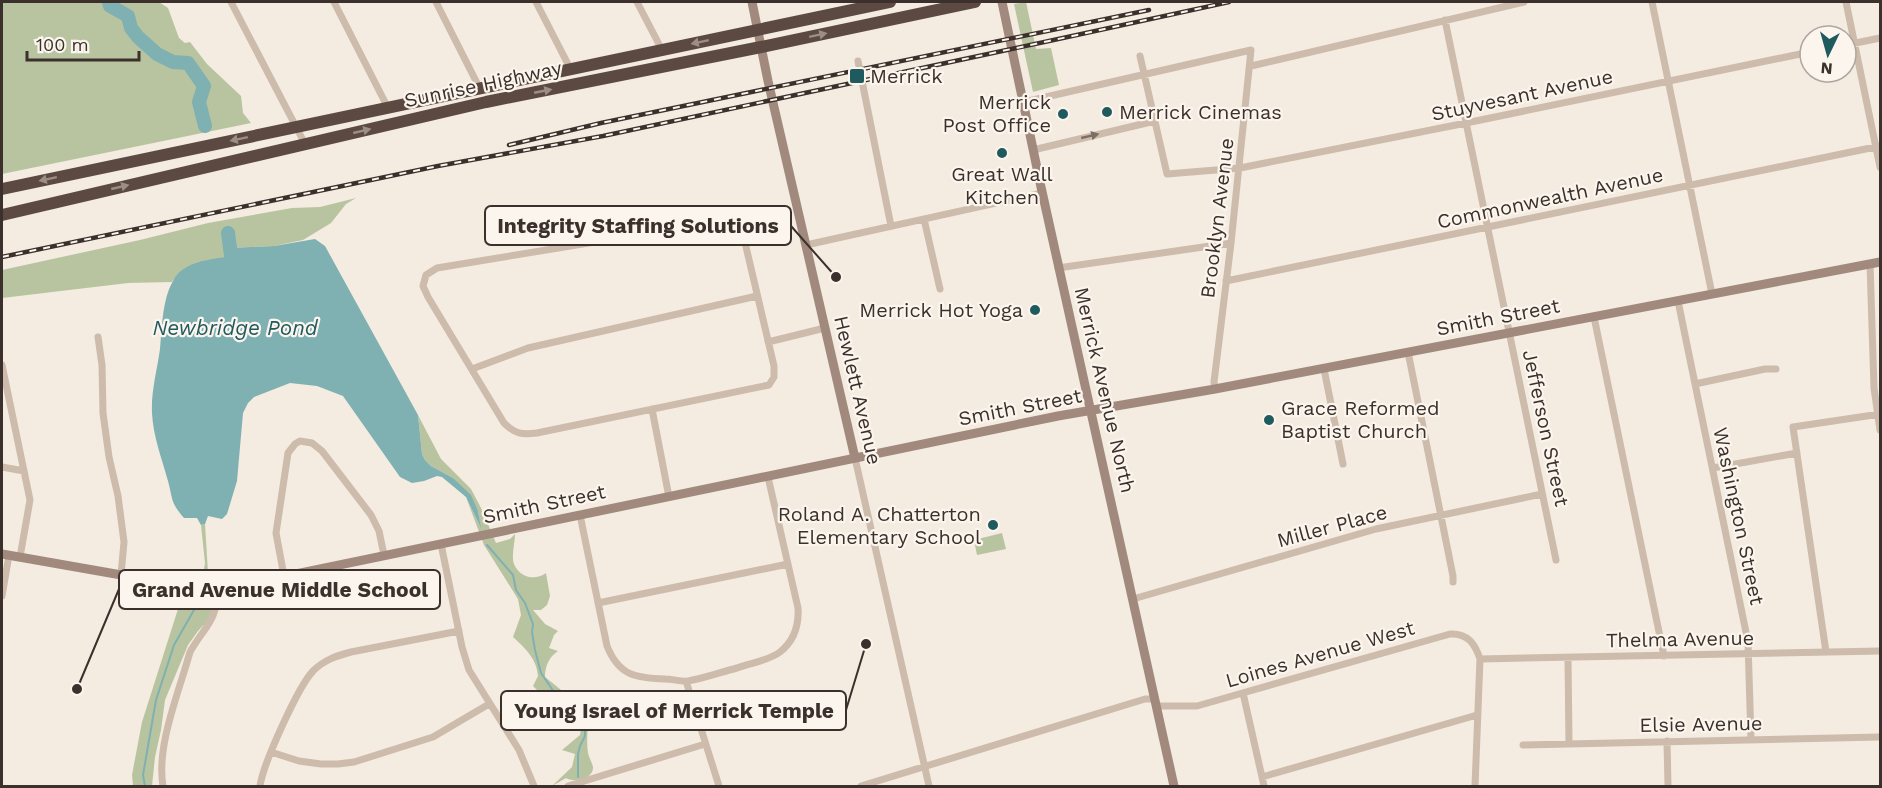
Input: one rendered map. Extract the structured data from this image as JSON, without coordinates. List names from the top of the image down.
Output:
{
  "streets": {
    "highway": ["Sunrise Highway"],
    "street": [
      "Stuyvesant Avenue",
      "Commonwealth Avenue",
      "Brooklyn Avenue",
      "Smith Street",
      "Hewlett Avenue",
      "Merrick Avenue North",
      "Jefferson Street",
      "Washington Street",
      "Miller Place",
      "Thelma Avenue",
      "Loines Avenue West",
      "Elsie Avenue"
    ]
  },
  "crossings": [
    ["Sunrise Highway", "Hewlett Avenue"],
    ["Stuyvesant Avenue", "Brooklyn Avenue"],
    ["Stuyvesant Avenue", "Jefferson Street"],
    ["Commonwealth Avenue", "Brooklyn Avenue"],
    ["Commonwealth Avenue", "Jefferson Street"],
    ["Brooklyn Avenue", "Smith Street"],
    ["Smith Street", "Hewlett Avenue"],
    ["Smith Street", "Merrick Avenue North"],
    ["Smith Street", "Jefferson Street"],
    ["Smith Street", "Washington Street"],
    ["Hewlett Avenue", "Loines Avenue West"],
    ["Merrick Avenue North", "Miller Place"],
    ["Merrick Avenue North", "Loines Avenue West"],
    ["Jefferson Street", "Miller Place"],
    ["Washington Street", "Thelma Avenue"],
    ["Washington Street", "Elsie Avenue"],
    ["Thelma Avenue", "Loines Avenue West"]
  ],
  "water": ["Newbridge Pond"],
  "places": {
    "transit": ["Merrick"],
    "other": [
      "Merrick Cinemas",
      "Merrick Post Office",
      "Great Wall Kitchen",
      "Integrity Staffing Solutions",
      "Merrick Hot Yoga",
      "Grace Reformed Baptist Church",
      "Roland A. Chatterton Elementary School",
      "Young Israel of Merrick Temple",
      "Grand Avenue Middle School"
    ]
  },
  "scale_bar": "100 m",
  "north": "bottom"
}
